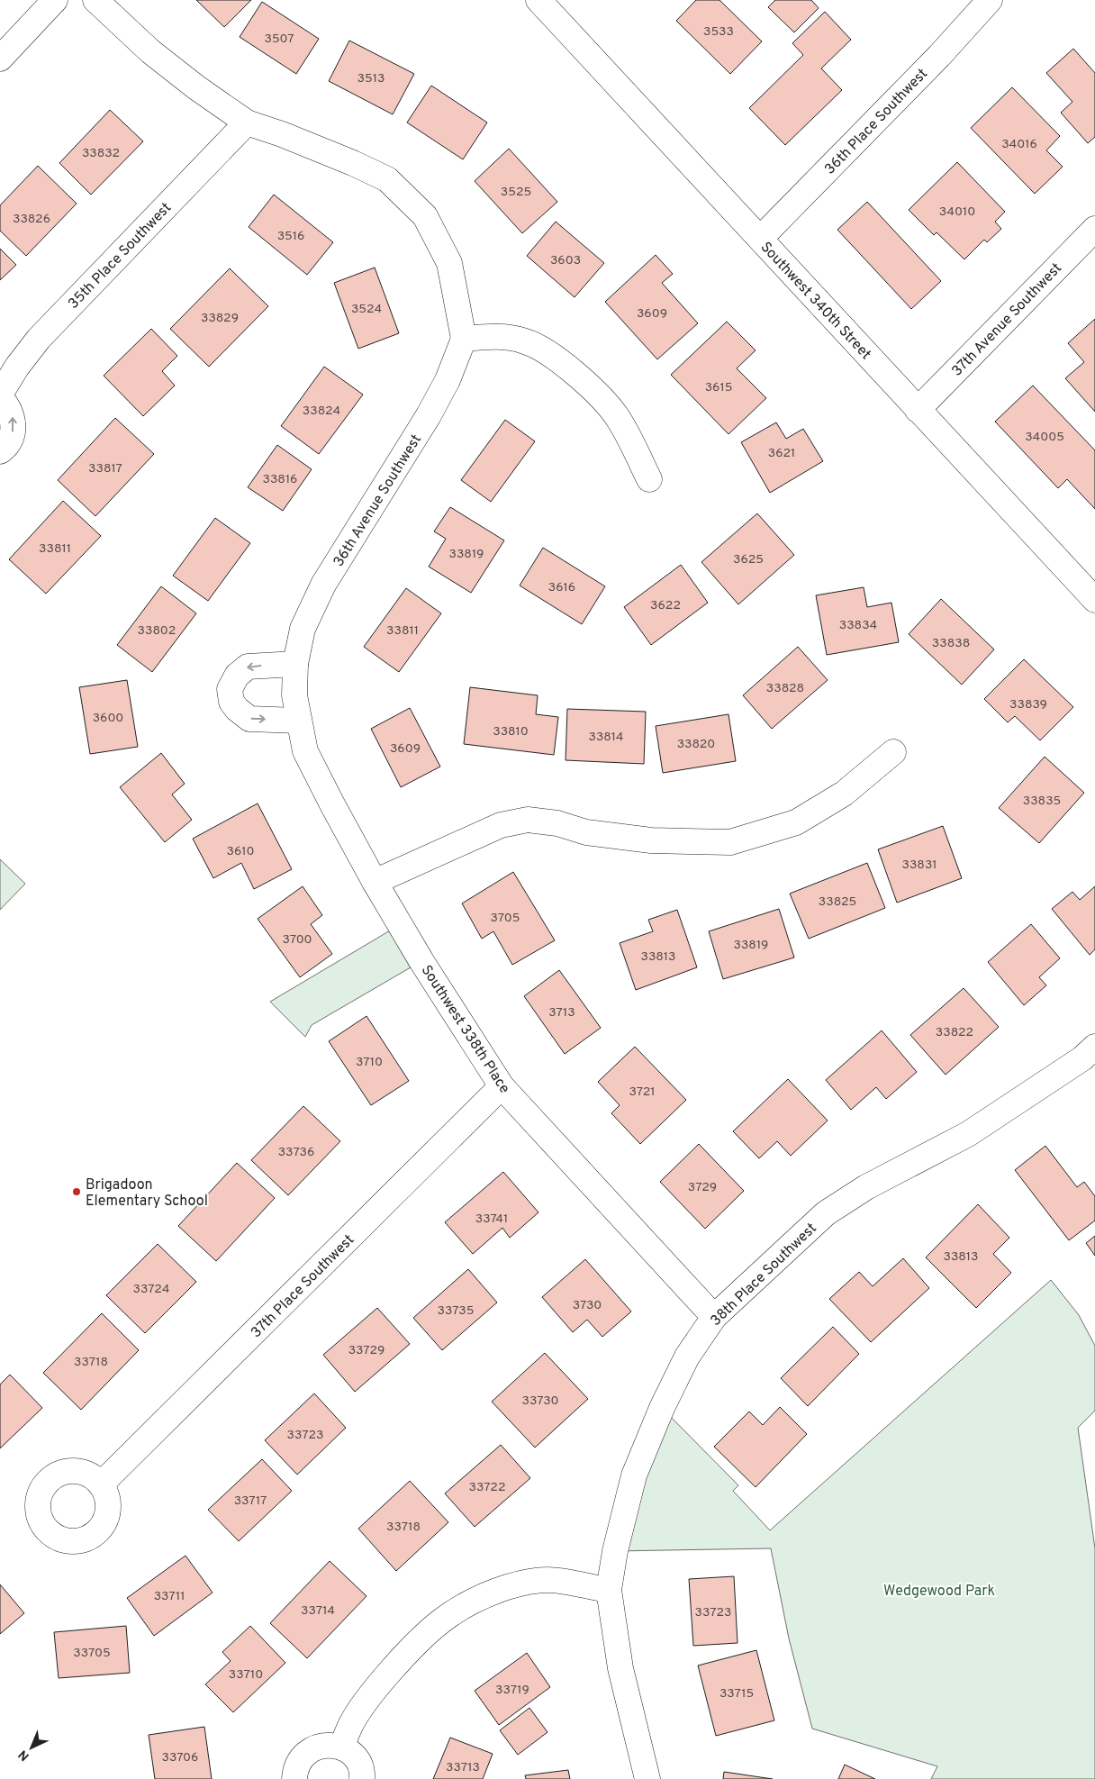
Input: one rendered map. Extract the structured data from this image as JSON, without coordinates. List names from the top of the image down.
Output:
{
  "streets": {
    "street": [
      "36th Place Southwest",
      "35th Place Southwest",
      "Southwest 340th Street",
      "37th Avenue Southwest",
      "36th Avenue Southwest",
      "Southwest 338th Place",
      "38th Place Southwest",
      "37th Place Southwest"
    ]
  },
  "crossings": [
    ["36th Place Southwest", "Southwest 340th Street"],
    ["Southwest 340th Street", "37th Avenue Southwest"],
    ["36th Avenue Southwest", "Southwest 338th Place"],
    ["Southwest 338th Place", "38th Place Southwest"],
    ["Southwest 338th Place", "37th Place Southwest"]
  ],
  "parks": ["Wedgewood Park"],
  "places": ["Brigadoon Elementary School"],
  "house_numbers": [
    "3533",
    "3507",
    "3513",
    "34016",
    "33832",
    "3525",
    "34010",
    "33826",
    "3516",
    "3603",
    "3524",
    "3609",
    "33829",
    "3615",
    "33824",
    "34005",
    "3621",
    "33817",
    "33816",
    "33811",
    "33819",
    "3625",
    "3616",
    "3622",
    "33834",
    "33802",
    "33811",
    "33838",
    "33828",
    "33839",
    "3600",
    "33810",
    "33814",
    "33820",
    "3609",
    "33835",
    "3610",
    "33831",
    "33825",
    "3705",
    "3700",
    "33819",
    "33813",
    "3713",
    "33822",
    "3710",
    "3721",
    "33736",
    "3729",
    "33741",
    "33813",
    "33724",
    "3730",
    "33735",
    "33729",
    "33718",
    "33730",
    "33723",
    "33722",
    "33717",
    "33718",
    "33711",
    "33714",
    "33723",
    "33705",
    "33710",
    "33719",
    "33715",
    "33706",
    "33713"
  ],
  "north": "bottom left"
}
